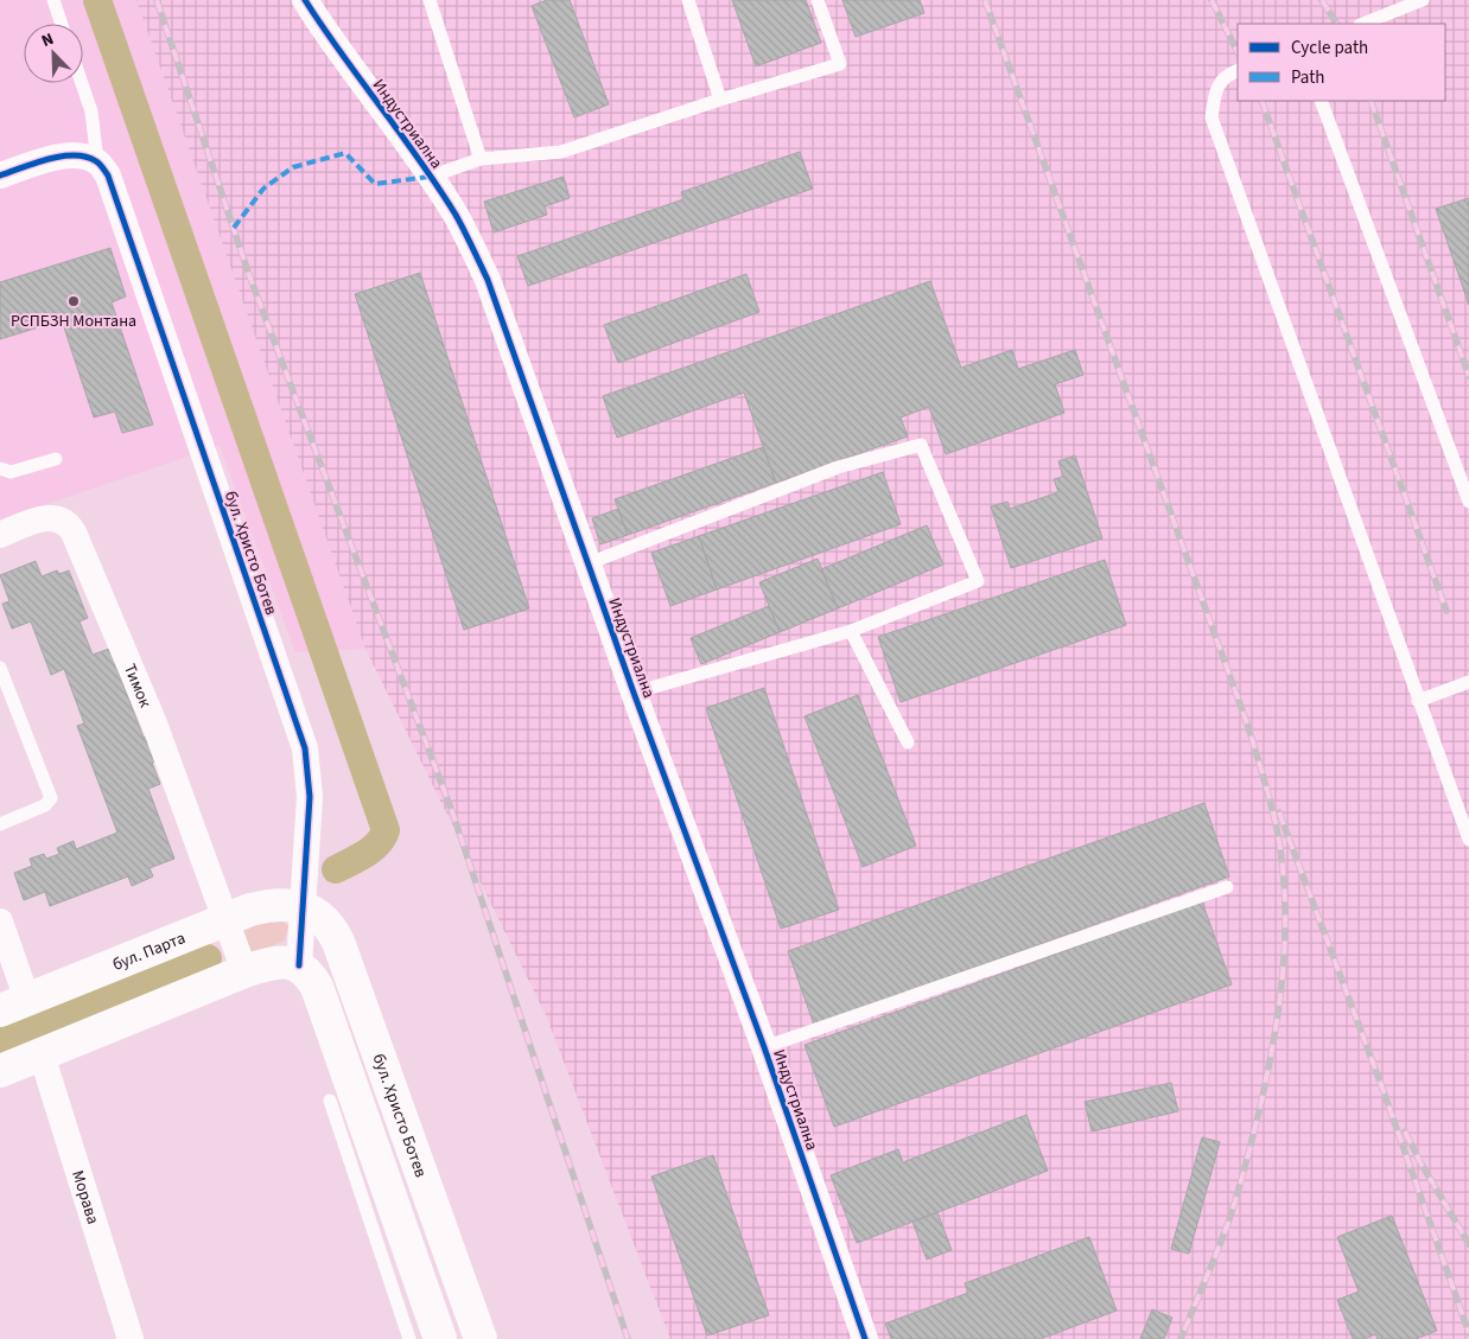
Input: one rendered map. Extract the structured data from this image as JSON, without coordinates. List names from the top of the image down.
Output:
{
  "streets": {
    "main road": ["бул. Христо Ботев", "бул. Парта"],
    "street": ["Индустриална", "Тимок", "Морава"]
  },
  "crossings": [
    ["бул. Христо Ботев", "бул. Парта"],
    ["Тимок", "бул. Парта"]
  ],
  "places": ["РСПБЗН Монтана"],
  "legend": ["Cycle path", "Path"],
  "north": "top left"
}
